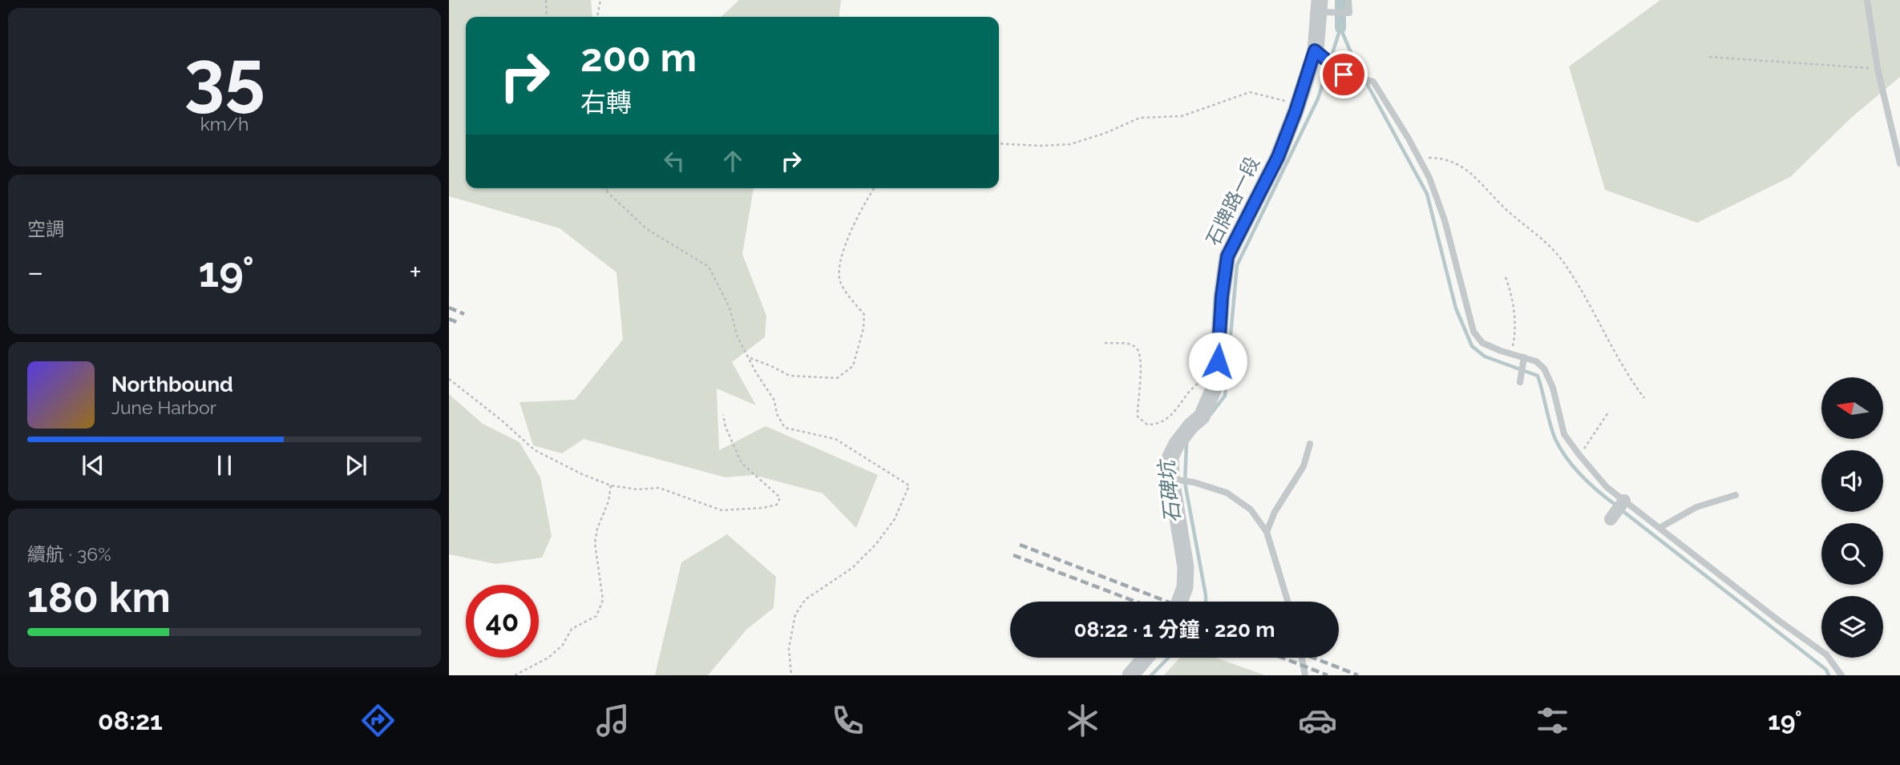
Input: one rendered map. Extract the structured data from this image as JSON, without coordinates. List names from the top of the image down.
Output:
{
  "streets": {
    "street": ["石牌路一段"]
  },
  "water": ["石碑坑"],
  "north": "left",
  "page": {
    "tile": [
      ["35", "km/h"],
      "空調",
      ["續航 · 36%", "180 km"]
    ],
    "turn": ["200 m", "右轉"],
    "heat": ["−", "19°", "+"],
    "song": ["Northbound", "June Harbor"],
    "limit": "40",
    "trip": "08:22 · 1 分鐘 · 220 m",
    "tabs": ["08:21", "19°"]
  }
}
